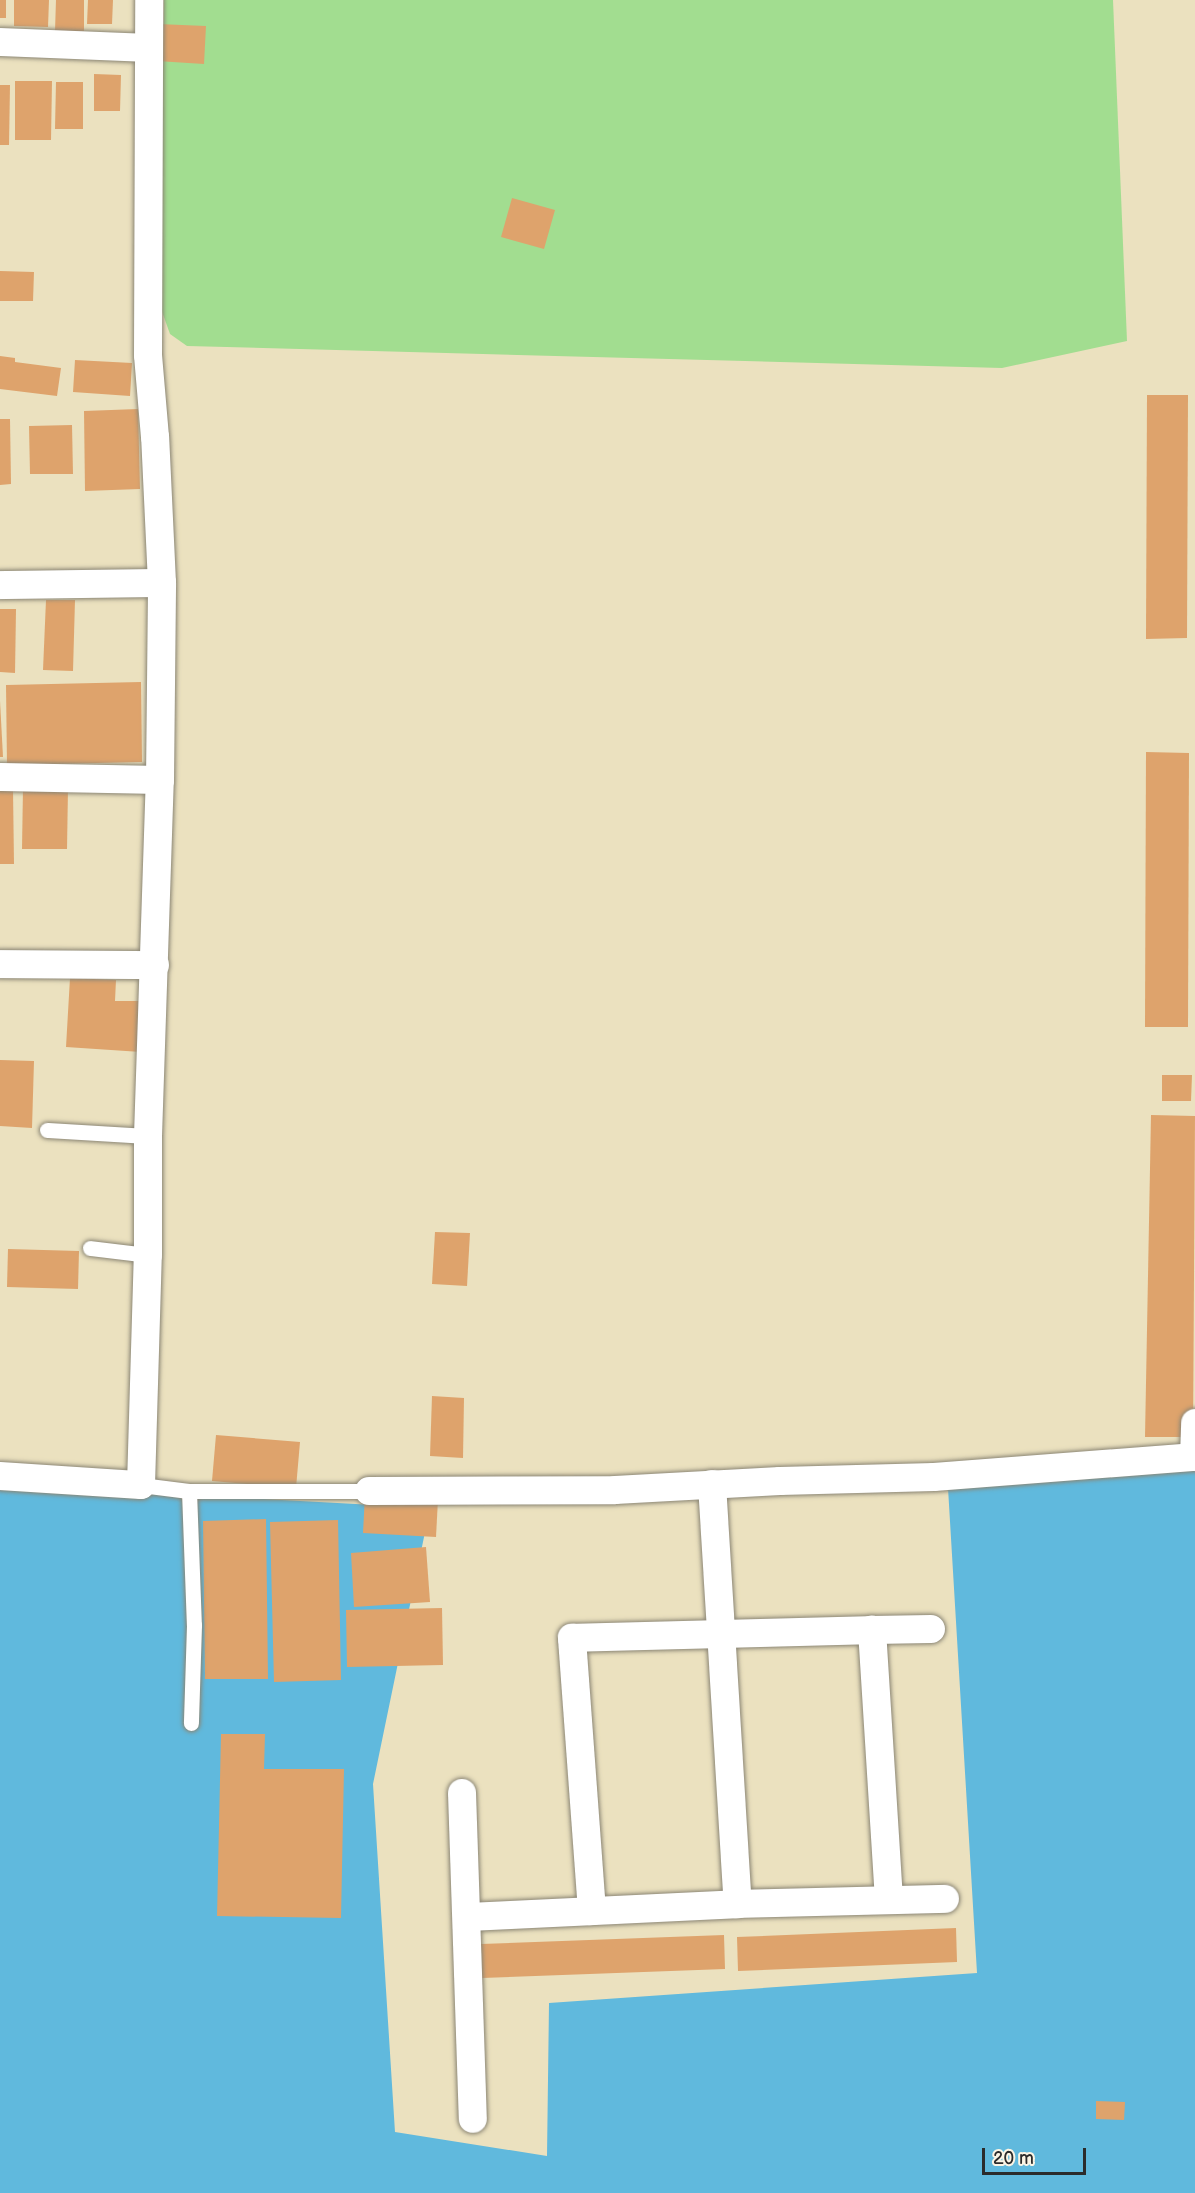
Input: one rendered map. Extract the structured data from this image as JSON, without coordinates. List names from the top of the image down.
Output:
{
  "scale_bar": "20 m"
}
